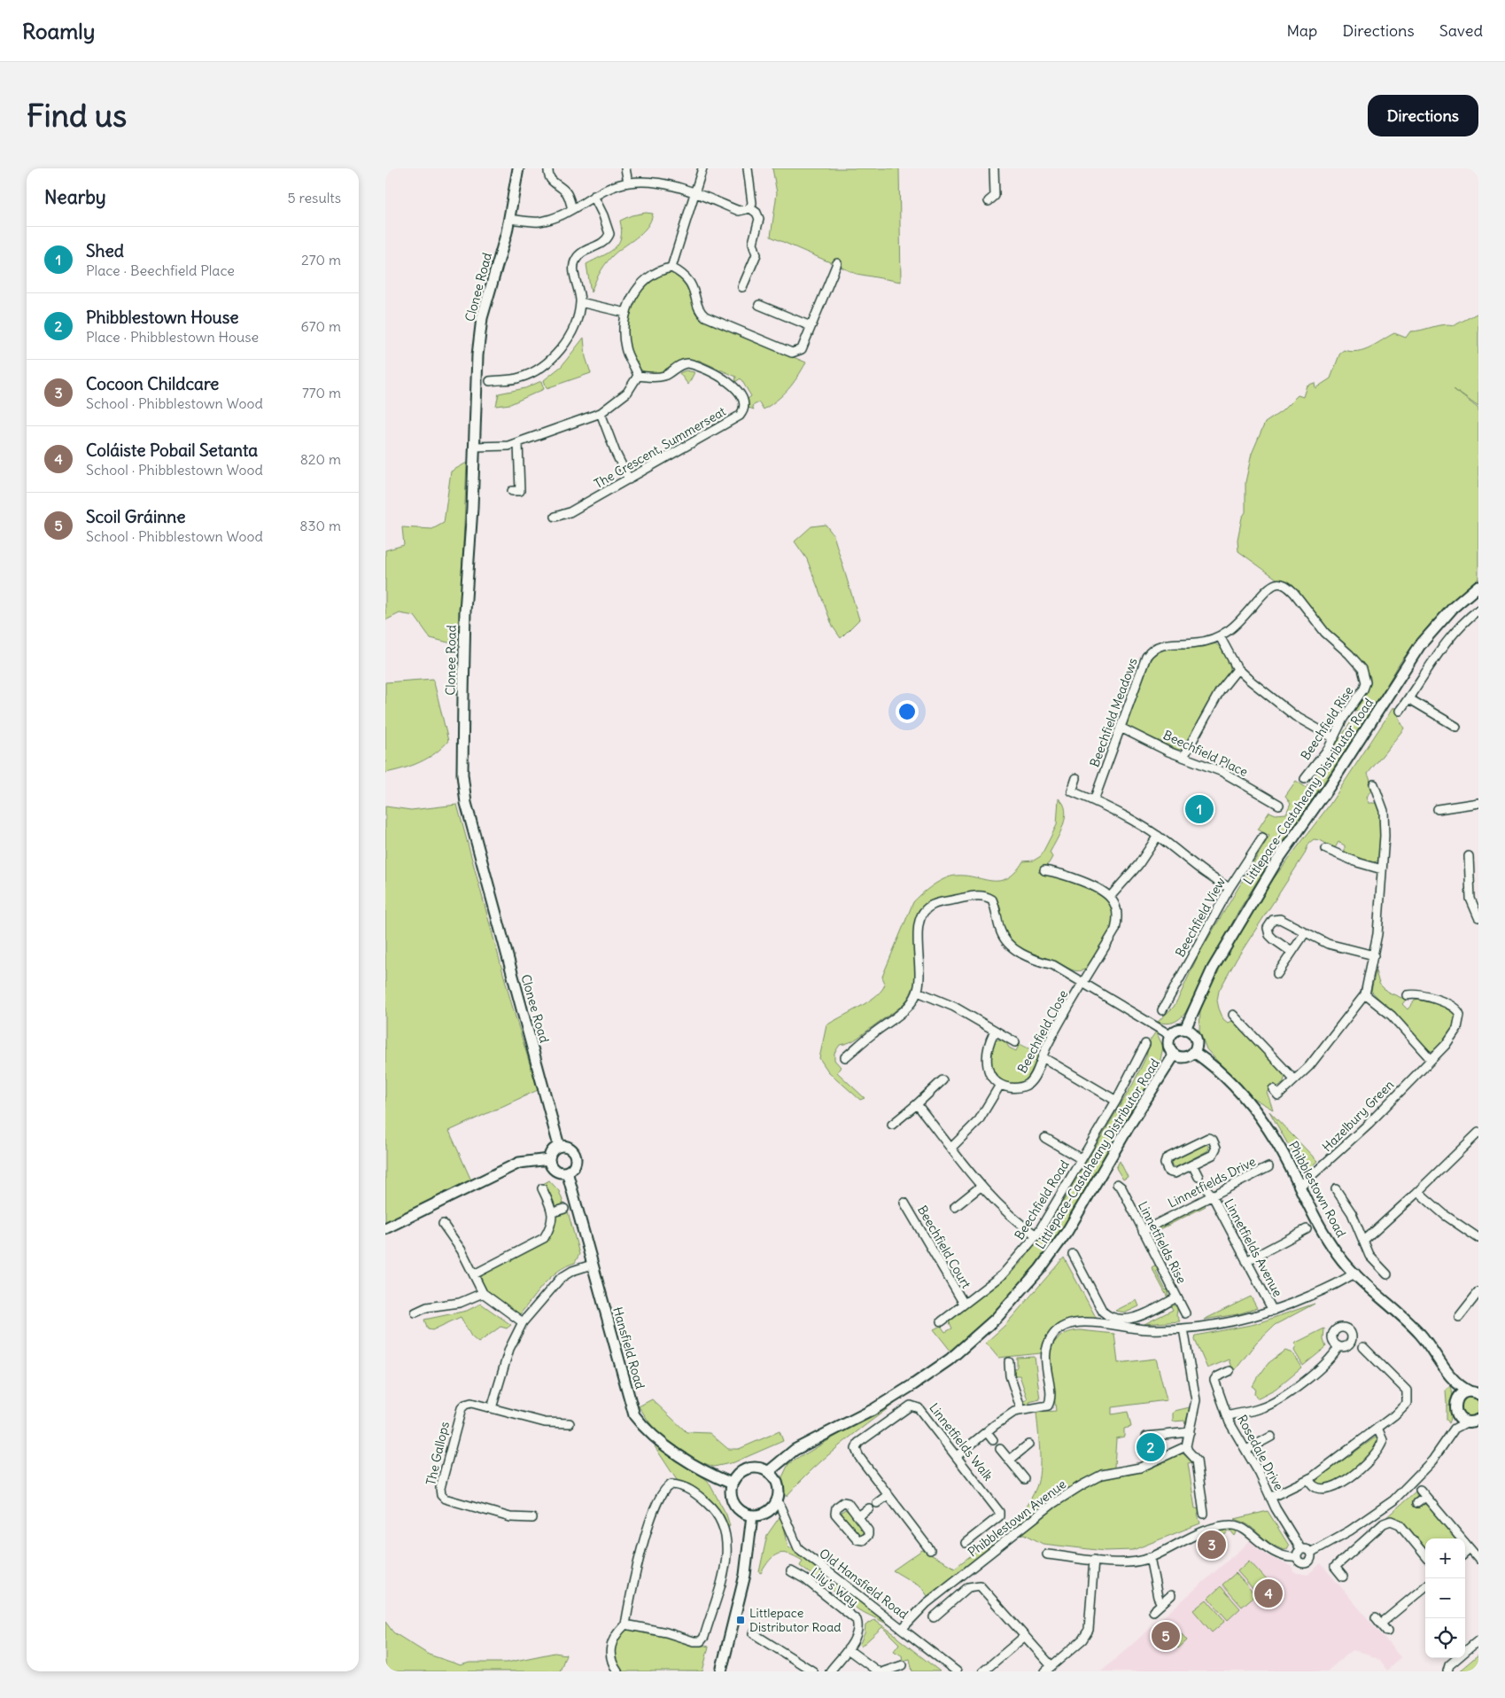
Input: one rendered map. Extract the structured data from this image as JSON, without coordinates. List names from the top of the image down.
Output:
{
  "streets": {
    "street": [
      "Clonee Road",
      "The Crescent, Summerseat",
      "Beechfield Meadows",
      "Beechfield Rise",
      "Beechfield Place",
      "Littlepace-Castaheany Distributor Road",
      "Beechfield View",
      "Beechfield Close",
      "Hazelbury Green",
      "Linnetfields Drive",
      "Phibblestown Road",
      "Beechfield Road",
      "Linnetfields Rise",
      "Beechfield Court",
      "Linnetfields Avenue",
      "Hansfield Road",
      "Linnetfields Walk",
      "Rosedale Drive",
      "The Gallops",
      "Phibblestown Avenue",
      "Old Hansfield Road",
      "Lily's Way"
    ]
  },
  "crossings": [
    ["Clonee Road", "Hansfield Road"],
    ["Beechfield Meadows", "Beechfield Rise"],
    ["Beechfield Meadows", "Beechfield Place"],
    ["Littlepace-Castaheany Distributor Road", "Phibblestown Road"],
    ["Littlepace-Castaheany Distributor Road", "Hansfield Road"],
    ["Littlepace-Castaheany Distributor Road", "Old Hansfield Road"],
    ["Hazelbury Green", "Phibblestown Road"],
    ["Linnetfields Drive", "Linnetfields Rise"],
    ["Linnetfields Drive", "Linnetfields Avenue"],
    ["Beechfield Road", "Beechfield Court"],
    ["Hansfield Road", "Old Hansfield Road"],
    ["Phibblestown Avenue", "Old Hansfield Road"]
  ],
  "places": {
    "transit": ["Littlepace Distributor Road"]
  },
  "page": {
    "header": "Roamly",
    "nav": ["Map", "Directions", "Saved"],
    "buttons": "Directions",
    "title": "Find us",
    "heading": ["Nearby", "5 results"],
    "list": [
      {
        "mark": "1",
        "name": "Shed",
        "note": "Place · Beechfield Place",
        "value": "270 m"
      },
      {
        "mark": "2",
        "name": "Phibblestown House",
        "note": "Place · Phibblestown House",
        "value": "670 m"
      },
      {
        "mark": "3",
        "name": "Cocoon Childcare",
        "note": "School · Phibblestown Wood",
        "value": "770 m"
      },
      {
        "mark": "4",
        "name": "Coláiste Pobail Setanta",
        "note": "School · Phibblestown Wood",
        "value": "820 m"
      },
      {
        "mark": "5",
        "name": "Scoil Gráinne",
        "note": "School · Phibblestown Wood",
        "value": "830 m"
      }
    ],
    "pins": [
      "1",
      "2",
      "3",
      "4",
      "5"
    ],
    "map_buttons": ["+", "−"]
  }
}
